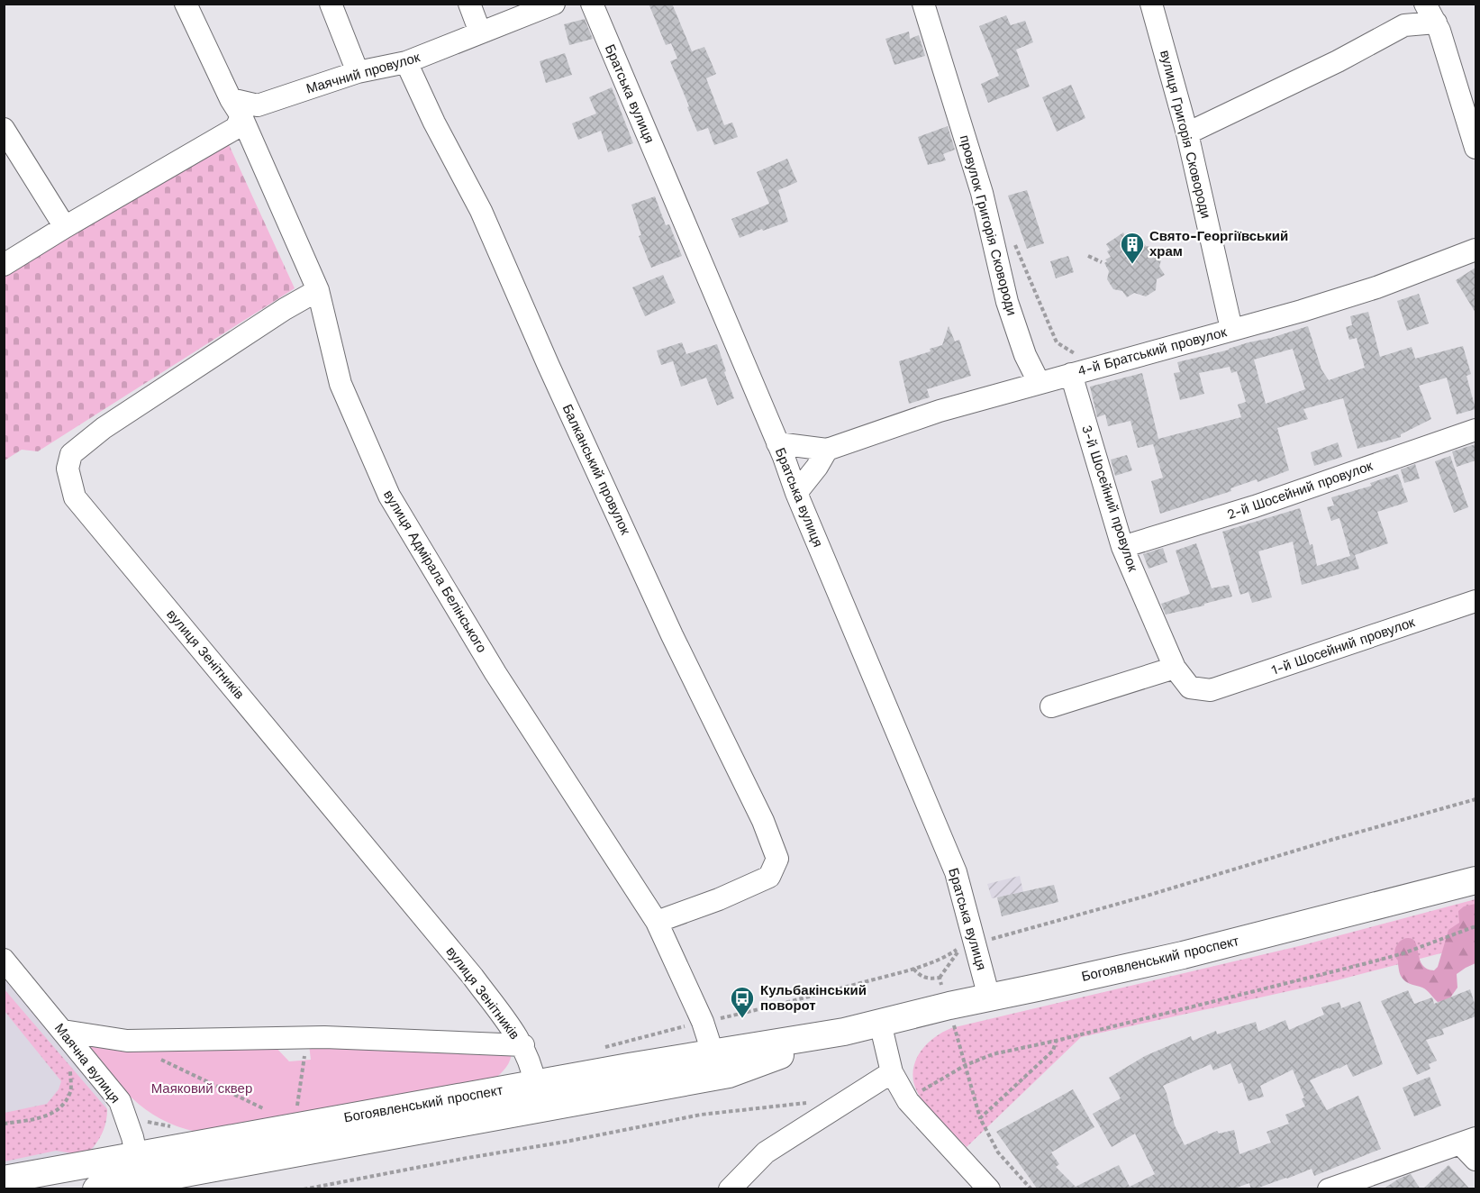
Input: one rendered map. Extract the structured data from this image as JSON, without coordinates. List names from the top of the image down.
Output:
{
  "streets": {
    "main road": ["Богоявленський проспект"],
    "street": [
      "Маячний провулок",
      "Братська вулиця",
      "вулиця Григорія Сковороди",
      "провулок Григорія Сковороди",
      "4-й Братський провулок",
      "Балканський провулок",
      "2-й Шосейний провулок",
      "3-й Шосейний провулок",
      "вулиця Адмірала Белінського",
      "1-й Шосейний провулок",
      "вулиця Зенітників",
      "Маячна вулиця"
    ]
  },
  "crossings": [
    ["Маячний провулок", "Балканський провулок"],
    ["Маячний провулок", "вулиця Адмірала Белінського"],
    ["Братська вулиця", "4-й Братський провулок"],
    ["Братська вулиця", "Богоявленський проспект"],
    ["вулиця Григорія Сковороди", "4-й Братський провулок"],
    ["провулок Григорія Сковороди", "4-й Братський провулок"],
    ["4-й Братський провулок", "3-й Шосейний провулок"],
    ["Балканський провулок", "вулиця Адмірала Белінського"],
    ["2-й Шосейний провулок", "3-й Шосейний провулок"],
    ["3-й Шосейний провулок", "1-й Шосейний провулок"],
    ["вулиця Адмірала Белінського", "вулиця Зенітників"],
    ["вулиця Адмірала Белінського", "Богоявленський проспект"],
    ["вулиця Зенітників", "Богоявленський проспект"],
    ["Богоявленський проспект", "Маячна вулиця"]
  ],
  "parks": ["Маяковий сквер"],
  "places": {
    "building": ["Свято-Георгіївський храм"],
    "bus stop": ["Кульбакінський поворот"]
  }
}
